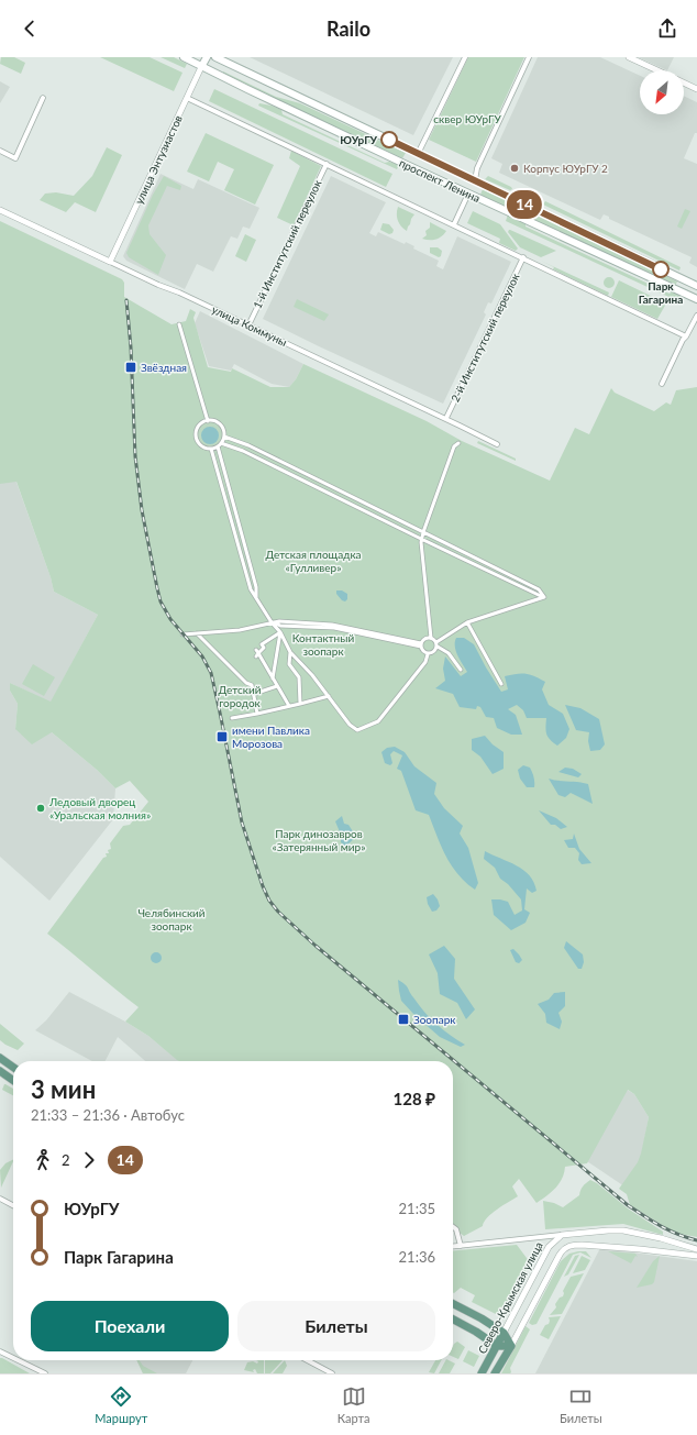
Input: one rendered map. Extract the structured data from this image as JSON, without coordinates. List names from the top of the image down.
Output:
{
  "streets": {
    "main road": ["улица Энтузиастов", "проспект Ленина", "Северо-Крымская улица"],
    "street": ["1-й Институтский переулок", "улица Коммуны", "2-й Институтский переулок"]
  },
  "crossings": [
    ["улица Энтузиастов", "проспект Ленина"],
    ["улица Энтузиастов", "улица Коммуны"],
    ["1-й Институтский переулок", "улица Коммуны"],
    ["улица Коммуны", "2-й Институтский переулок"]
  ],
  "parks": [
    "сквер ЮУрГУ",
    "Детская площадка «Гулливер»",
    "Контактный зоопарк",
    "Детский городок",
    "Парк динозавров «Затерянный мир»",
    "Челябинский зоопарк"
  ],
  "places": {
    "other": [
      "ЮУрГУ",
      "Корпус ЮУрГУ 2",
      "Парк Гагарина",
      "Ледовый дворец «Уральская молния»"
    ],
    "transit": ["Звёздная", "имени Павлика Морозова", "Зоопарк"]
  },
  "lines": ["bus line 14"],
  "north": "bottom left",
  "page": {
    "header": "Railo",
    "on_map": "14",
    "heading": ["3 мин", "21:33 – 21:36 · Автобус", "128 ₽"],
    "legs": ["2", "14"],
    "list": [
      {
        "name": "ЮУрГУ",
        "value": "21:35"
      },
      {
        "name": "Парк Гагарина",
        "value": "21:36"
      }
    ],
    "buttons": ["Поехали", "Билеты"],
    "tabs": ["Маршрут", "Карта", "Билеты"]
  }
}
